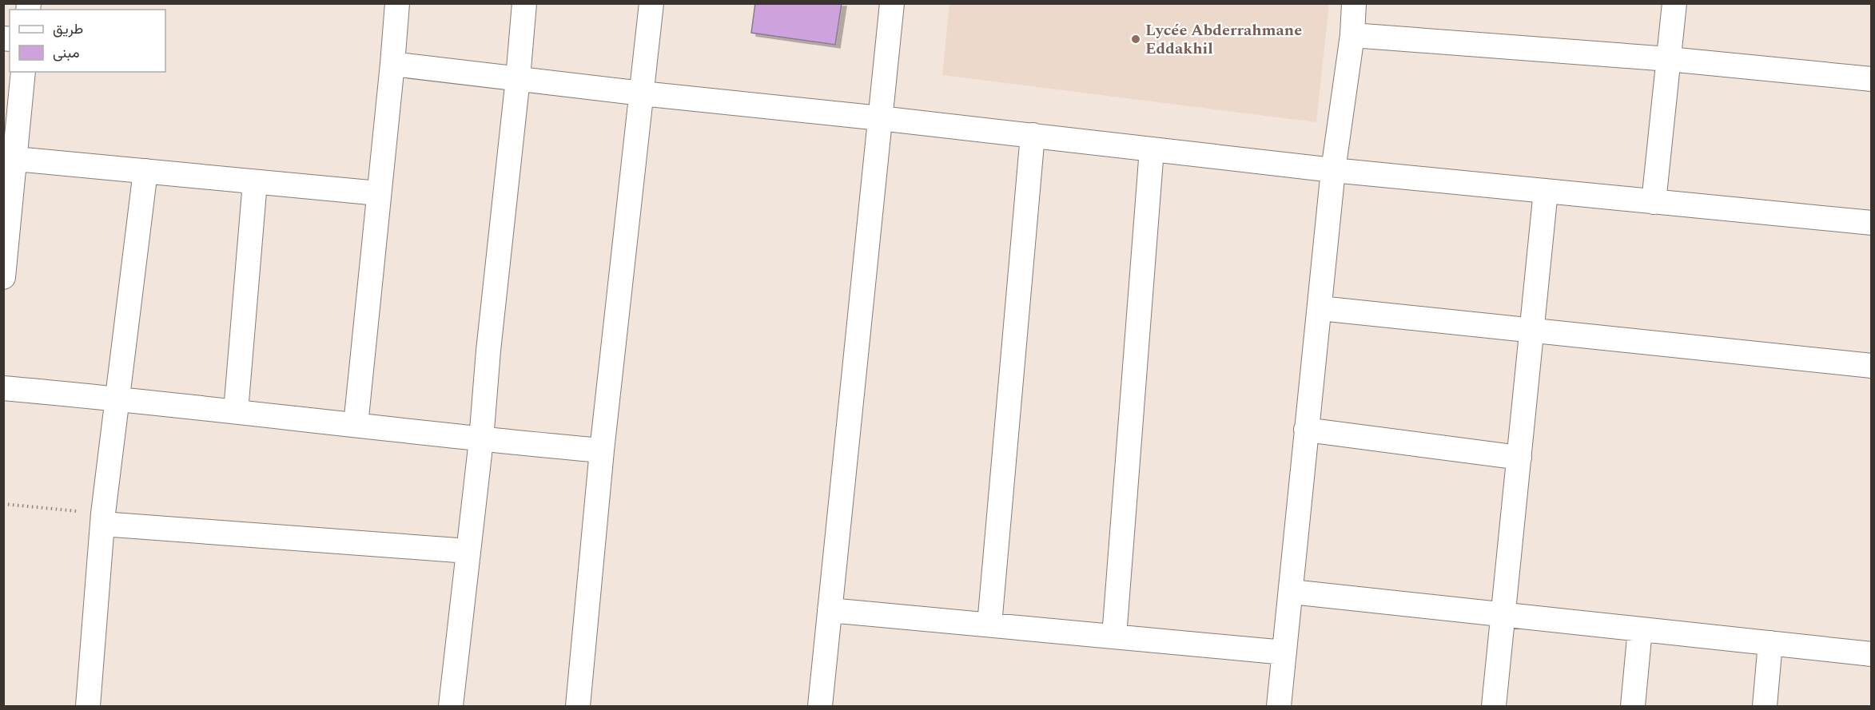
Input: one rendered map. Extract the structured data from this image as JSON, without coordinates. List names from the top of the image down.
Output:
{
  "places": ["Lycée Abderrahmane Eddakhil"],
  "legend": ["طريق", "مبنى"]
}
